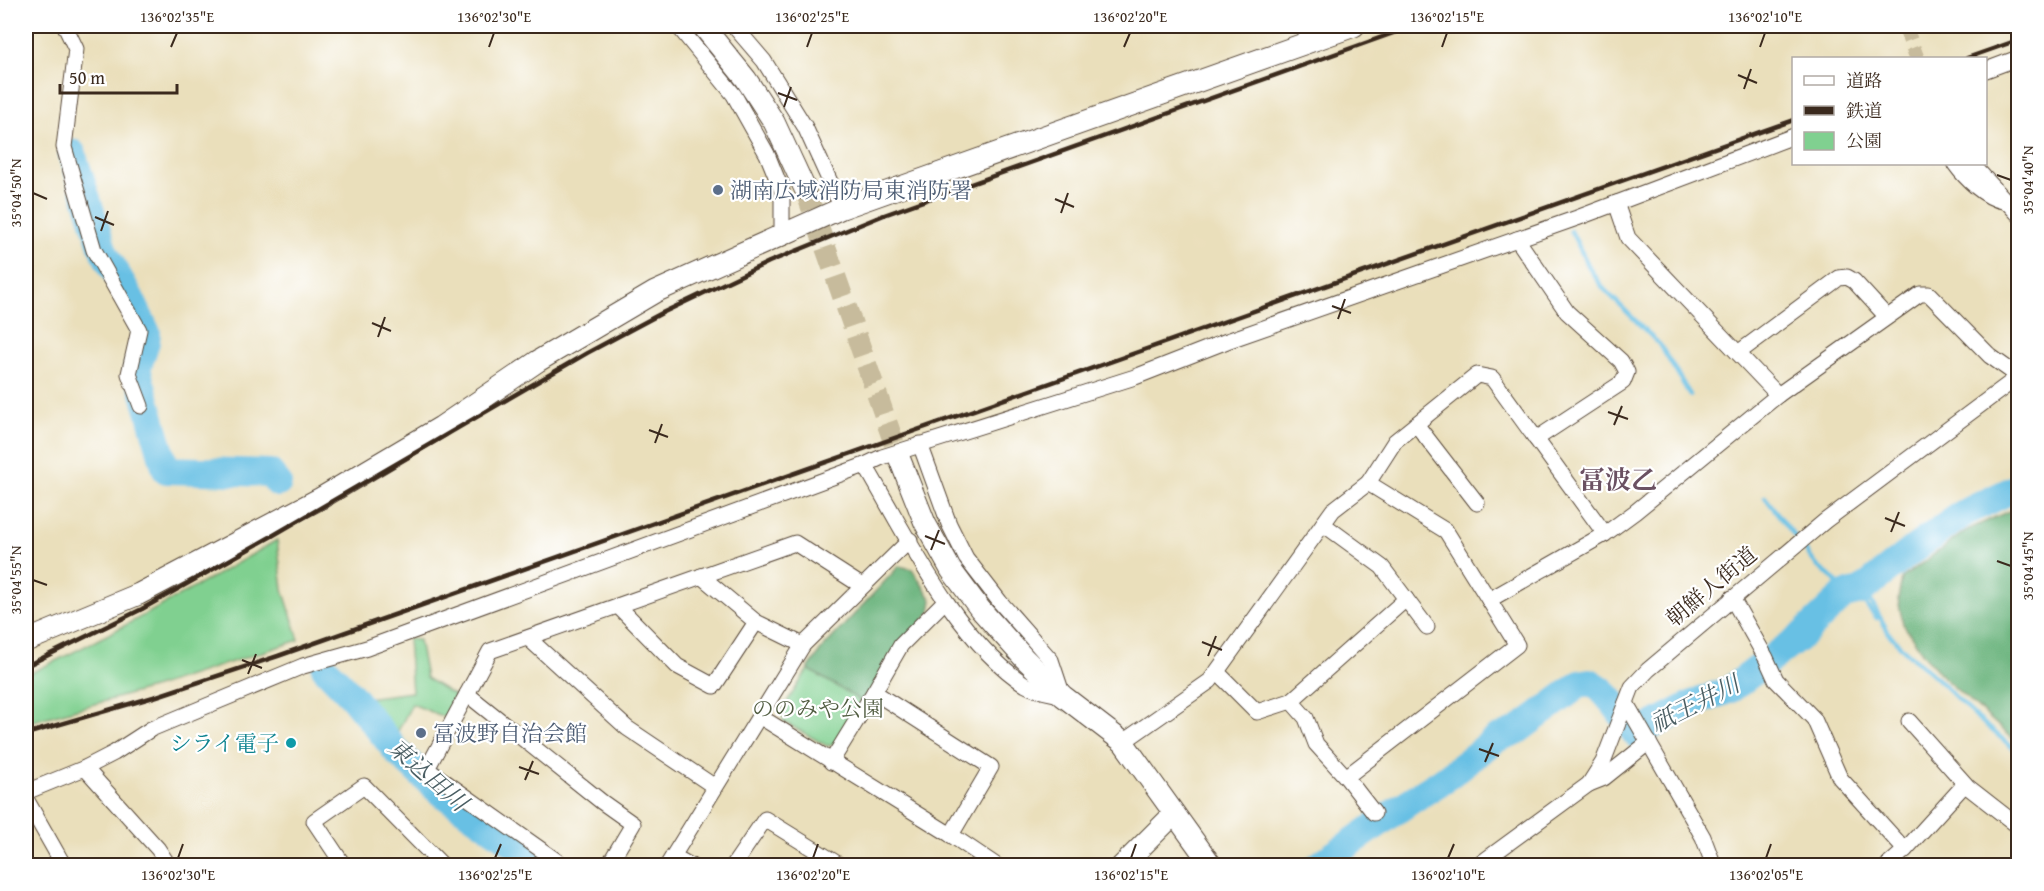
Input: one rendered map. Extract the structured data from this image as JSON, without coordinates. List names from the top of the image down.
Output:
{
  "streets": {
    "street": ["朝鮮人街道"]
  },
  "districts": ["冨波乙"],
  "water": ["祇王井川", "東込田川"],
  "parks": ["ののみや公園"],
  "places": ["湖南広域消防局東消防署", "冨波野自治会館", "シライ電子"],
  "legend": ["道路", "鉄道", "公園"],
  "scale_bar": "50 m",
  "coordinates": [
    "136°02'35\"E",
    "136°02'30\"E",
    "136°02'25\"E",
    "136°02'20\"E",
    "136°02'15\"E",
    "136°02'10\"E",
    "35°04'40\"N",
    "35°04'50\"N",
    "35°04'45\"N",
    "35°04'55\"N",
    "136°02'05\"E"
  ]
}
